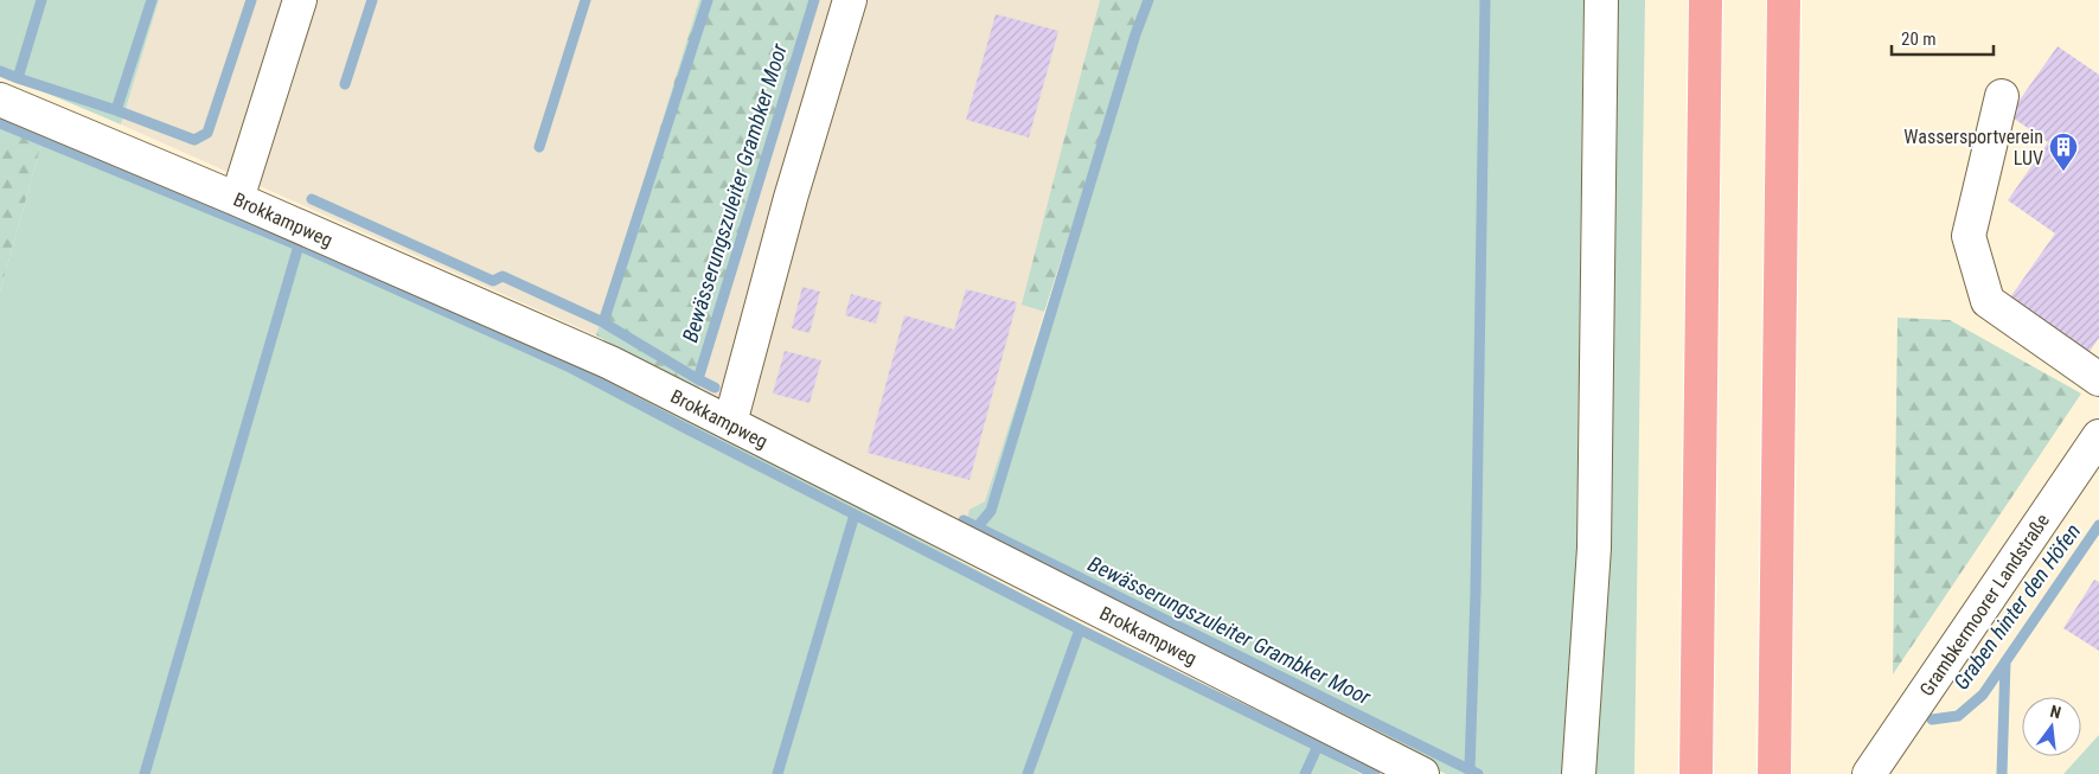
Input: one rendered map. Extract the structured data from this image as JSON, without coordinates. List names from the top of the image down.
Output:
{
  "streets": {
    "street": ["Brokkampweg", "Grambkermoorer Landstraße"]
  },
  "water": ["Bewässerungszuleiter Grambker Moor", "Graben hinter den Höfen"],
  "places": {
    "building": ["Wassersportverein LUV"]
  },
  "scale_bar": "20 m",
  "north": "top"
}
